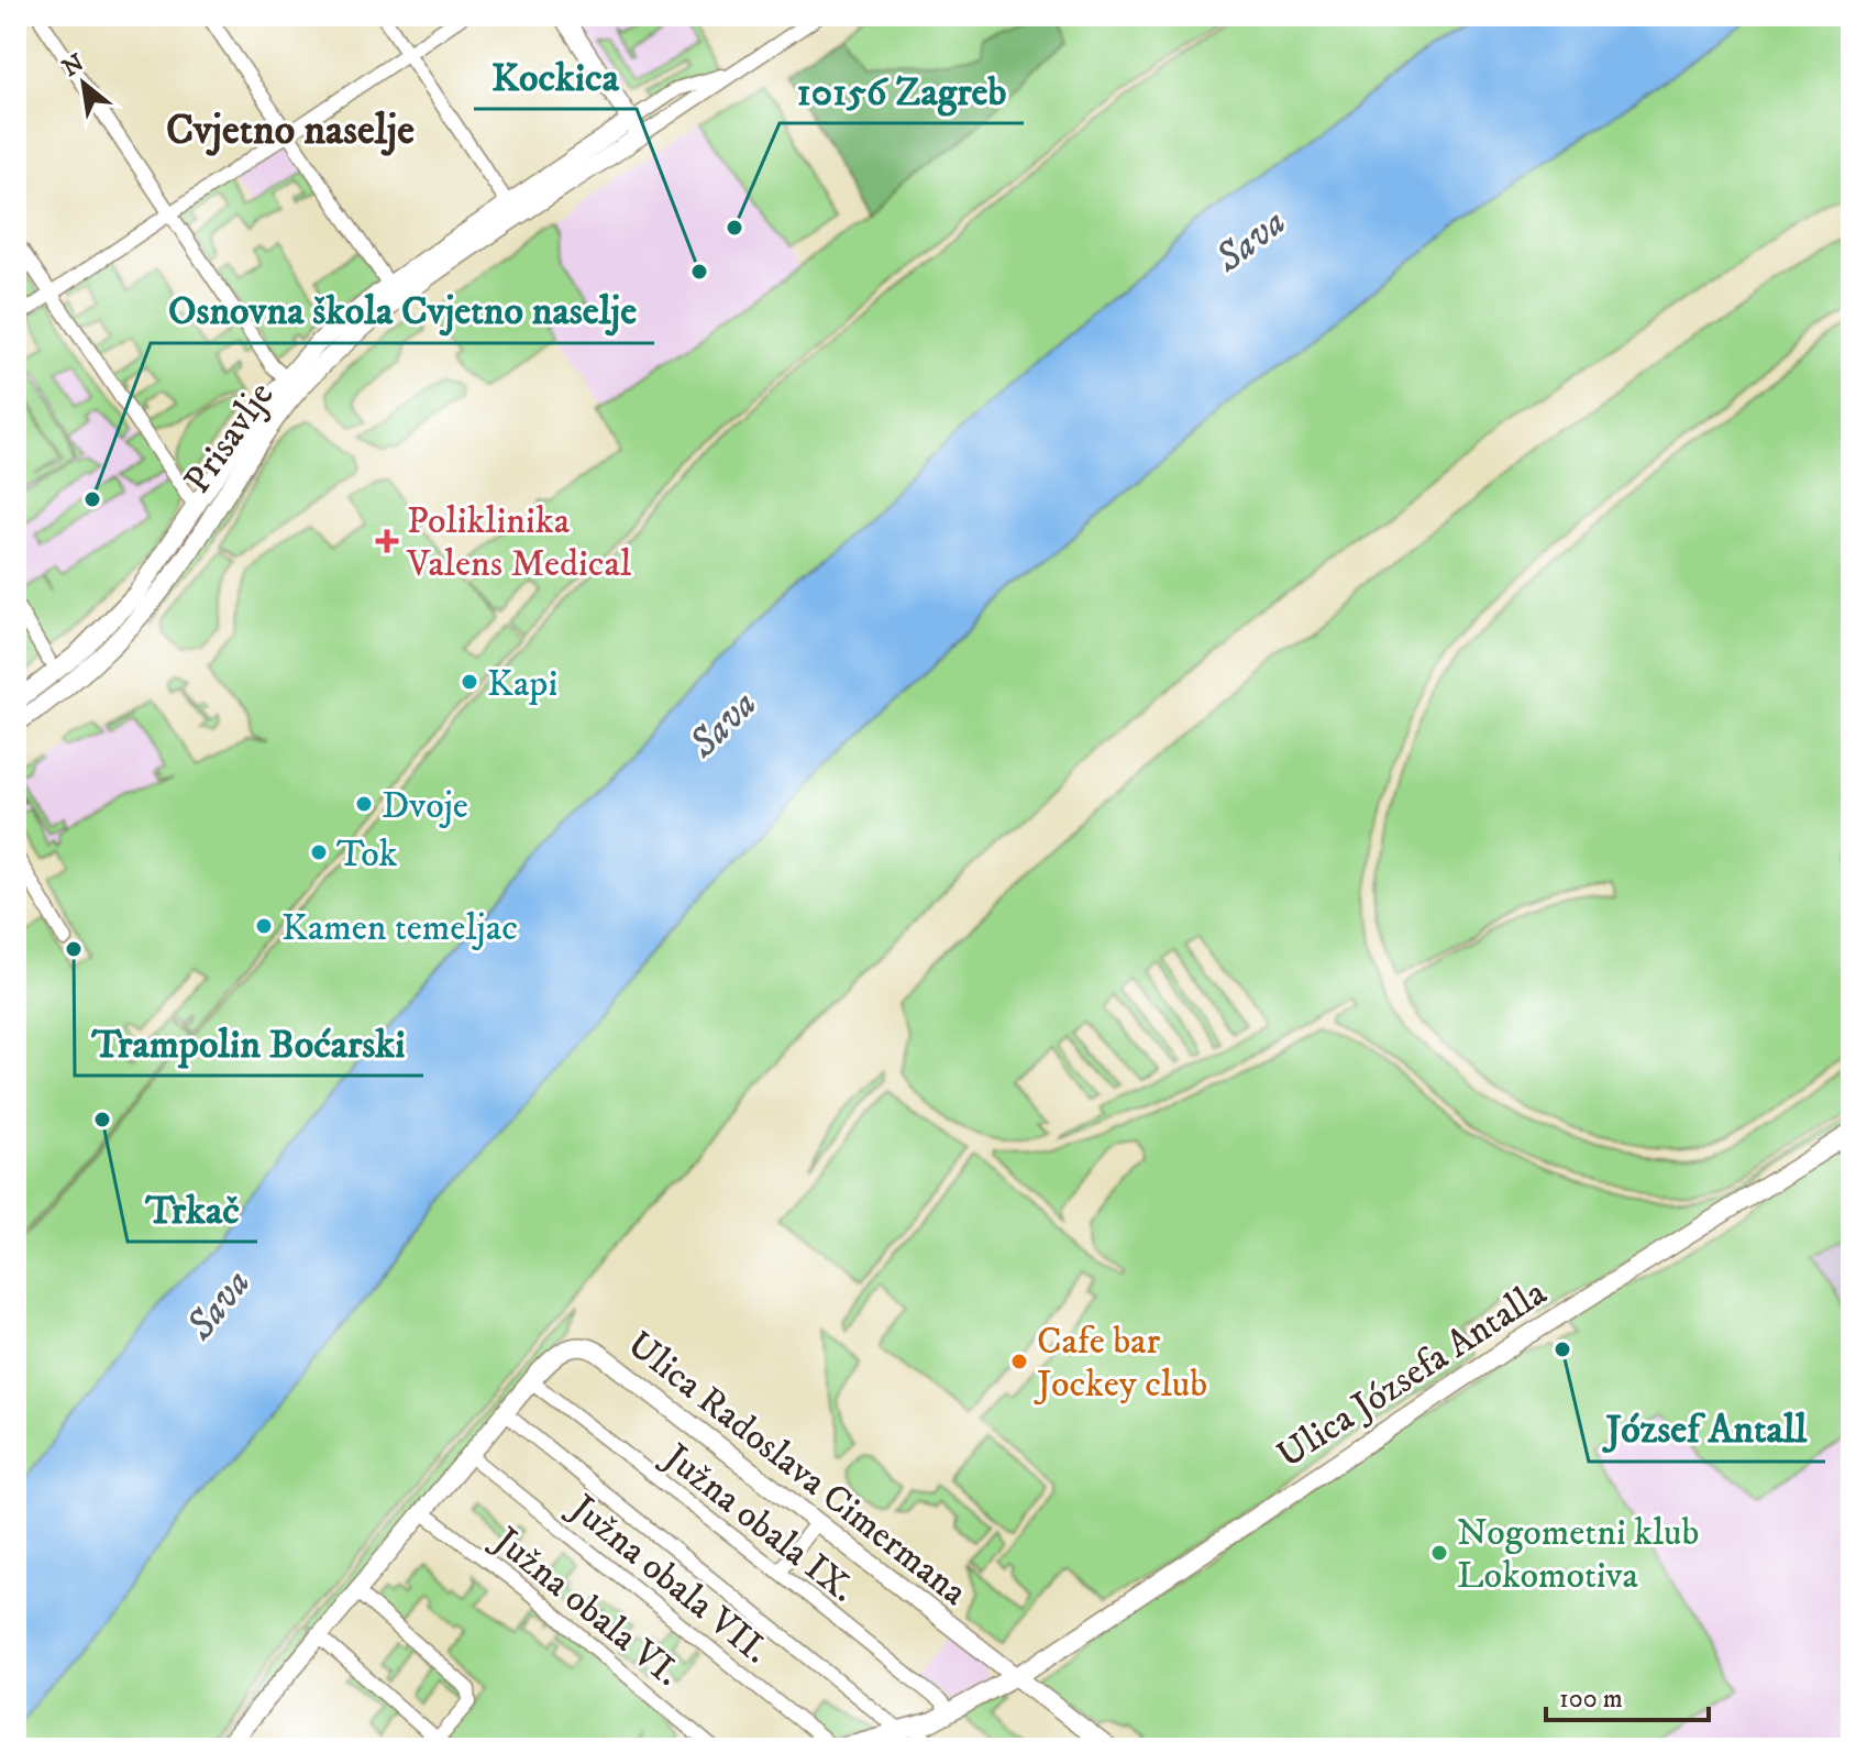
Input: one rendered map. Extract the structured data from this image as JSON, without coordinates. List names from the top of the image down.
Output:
{
  "streets": {
    "street": [
      "Prisavlje",
      "Ulica Józsefa Antalla",
      "Ulica Radoslava Cimermana",
      "Južna obala IX.",
      "Južna obala VII.",
      "Južna obala VI."
    ]
  },
  "crossings": [
    ["Ulica Józsefa Antalla", "Ulica Radoslava Cimermana"],
    ["Ulica Józsefa Antalla", "Južna obala IX."],
    ["Ulica Józsefa Antalla", "Južna obala VII."],
    ["Ulica Radoslava Cimermana", "Južna obala IX."],
    ["Ulica Radoslava Cimermana", "Južna obala VII."],
    ["Ulica Radoslava Cimermana", "Južna obala VI."]
  ],
  "districts": ["Cvjetno naselje"],
  "water": ["Sava"],
  "places": {
    "other": [
      "10156 Zagreb",
      "Kockica",
      "Osnovna škola Cvjetno naselje",
      "Kapi",
      "Dvoje",
      "Tok",
      "Kamen temeljac",
      "Trampolin Boćarski",
      "Trkač",
      "József Antall",
      "Cafe bar Jockey club",
      "Nogometni klub Lokomotiva"
    ],
    "health": ["Poliklinika Valens Medical"]
  },
  "scale_bar": "100 m",
  "north": "top left"
}
